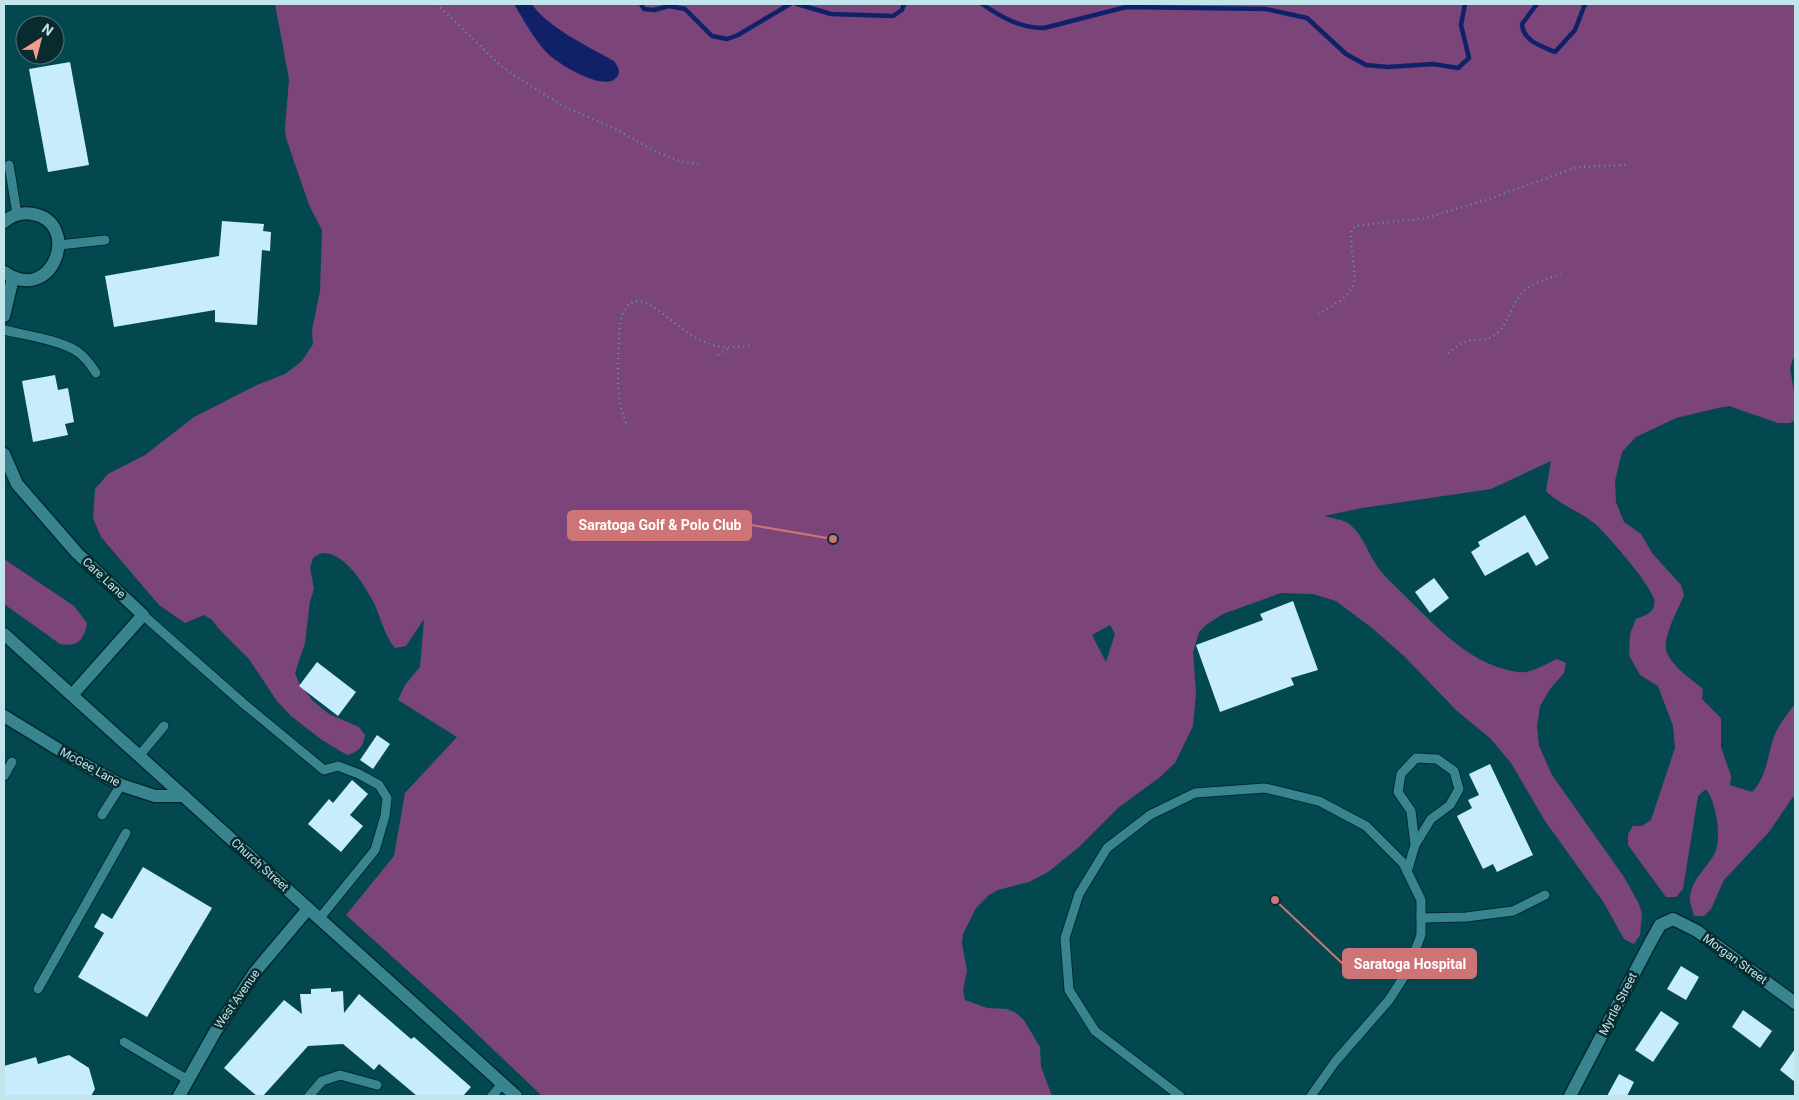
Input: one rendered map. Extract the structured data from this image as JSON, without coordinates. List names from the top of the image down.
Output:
{
  "streets": {
    "street": [
      "Care Lane",
      "McGee Lane",
      "Church Street",
      "Morgan Street",
      "West Avenue",
      "Myrtle Street"
    ]
  },
  "crossings": [
    ["McGee Lane", "Church Street"],
    ["Church Street", "West Avenue"],
    ["Morgan Street", "Myrtle Street"]
  ],
  "places": ["Saratoga Golf & Polo Club", "Saratoga Hospital"],
  "north": "top right"
}
